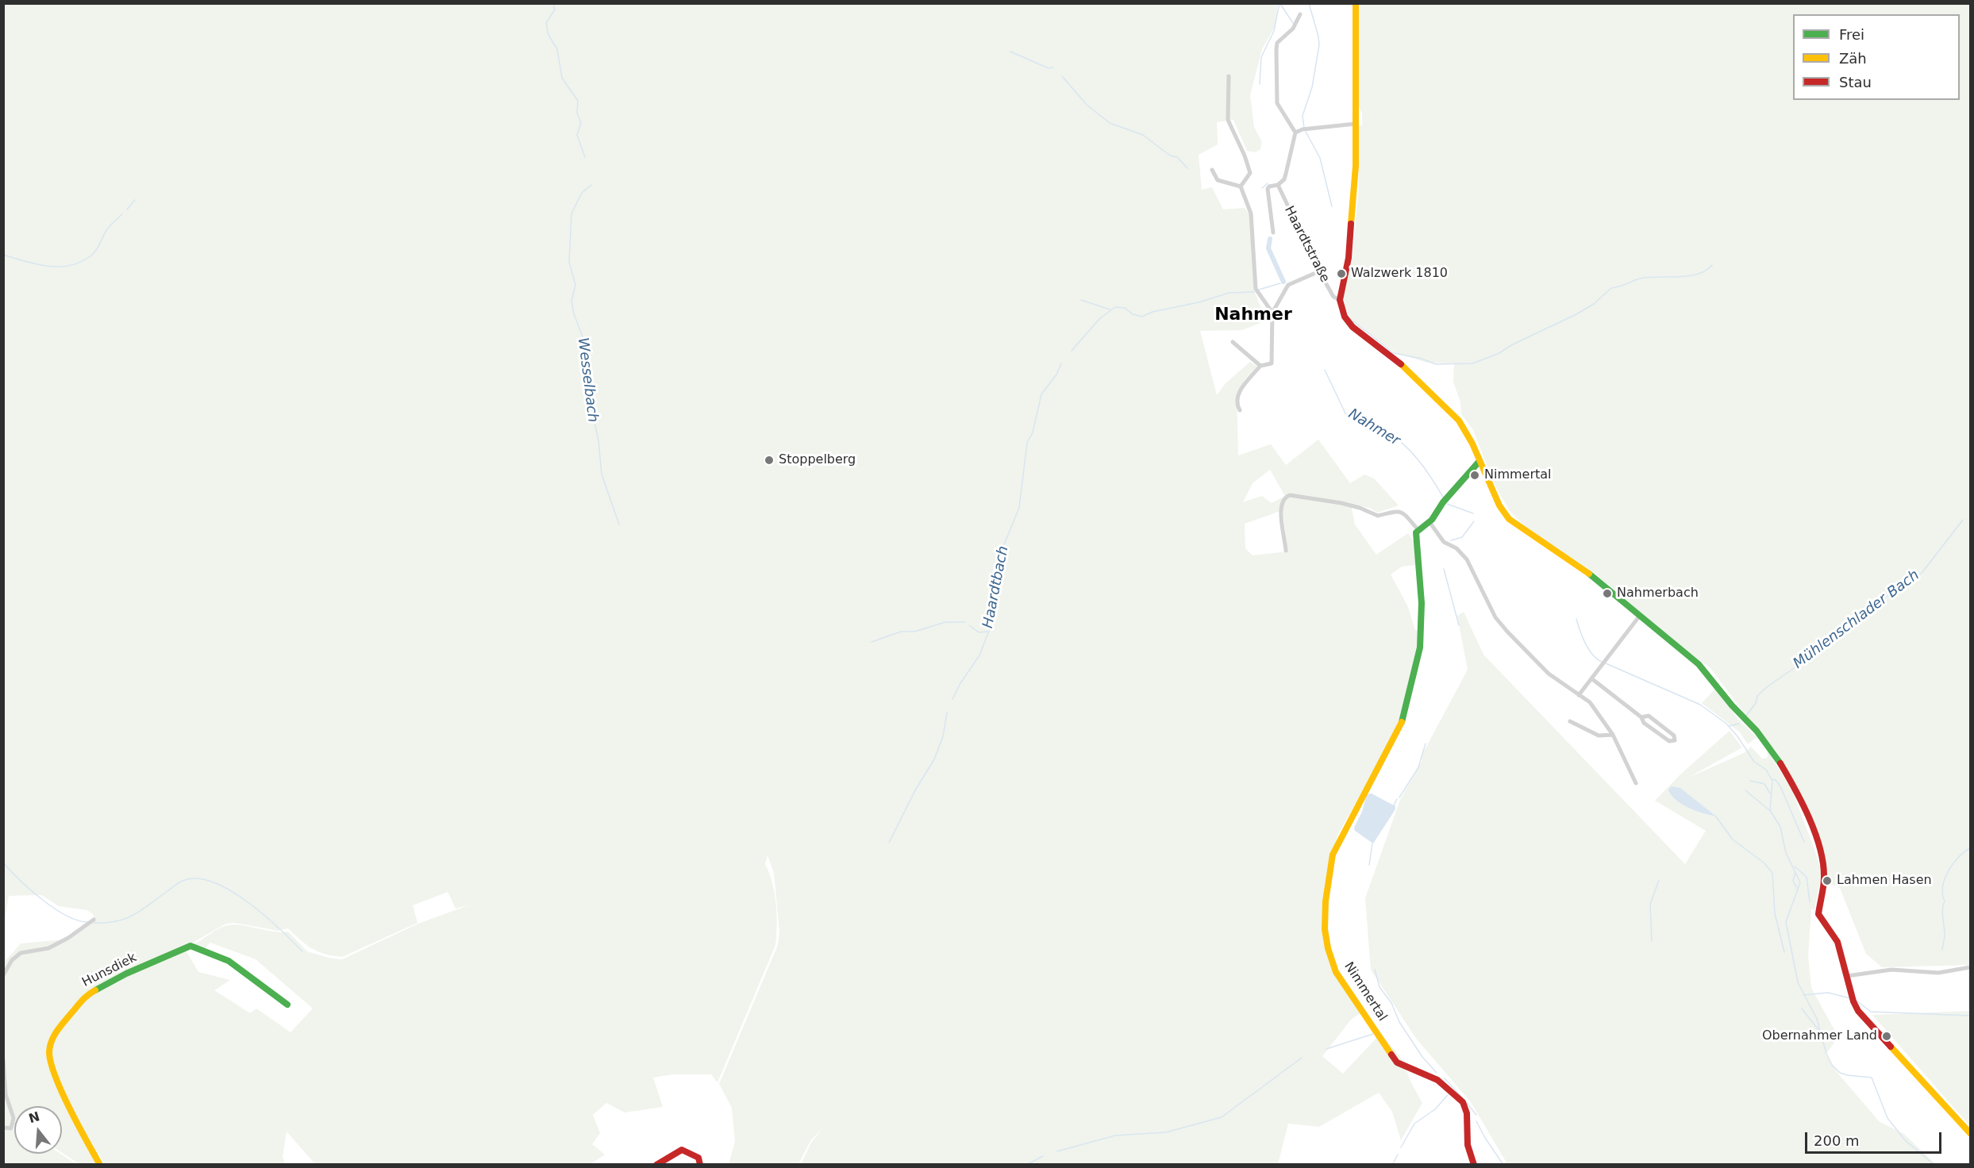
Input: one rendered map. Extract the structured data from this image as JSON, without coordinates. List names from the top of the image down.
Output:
{
  "streets": {
    "street": ["Haardtstraße", "Hunsdiek", "Nimmertal"]
  },
  "districts": ["Nahmer"],
  "water": [
    "Wesselbach",
    "Nahmer",
    "Haardtbach",
    "Mühlenschlader Bach"
  ],
  "places": [
    "Walzwerk 1810",
    "Stoppelberg",
    "Nimmertal",
    "Nahmerbach",
    "Lahmen Hasen",
    "Obernahmer Land"
  ],
  "legend": ["Frei", "Zäh", "Stau"],
  "scale_bar": "200 m",
  "north": "top"
}
